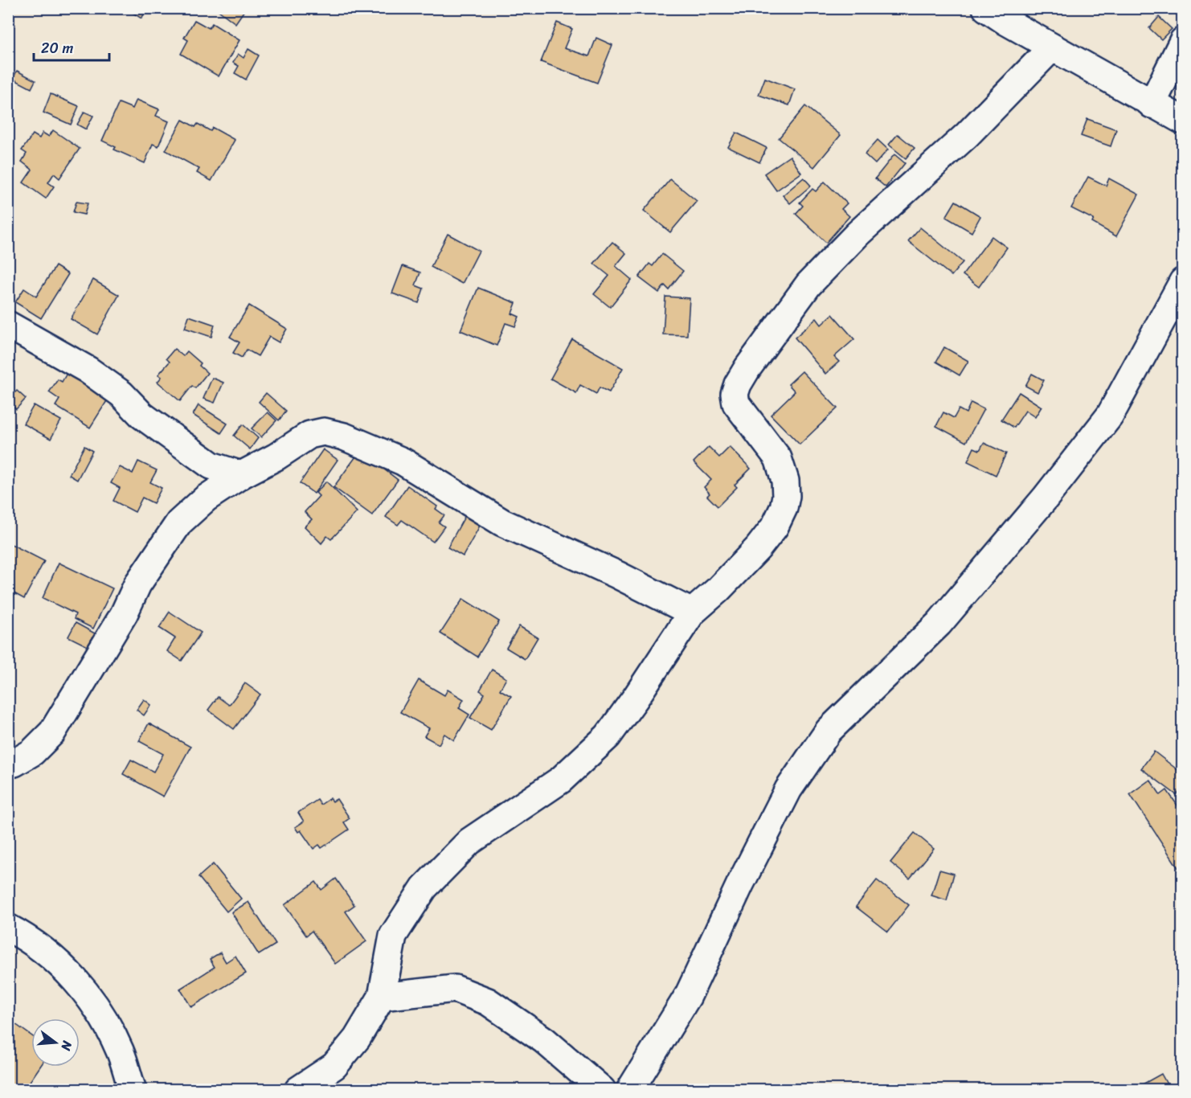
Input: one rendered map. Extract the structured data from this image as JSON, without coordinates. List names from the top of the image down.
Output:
{
  "scale_bar": "20 m",
  "north": "right"
}
